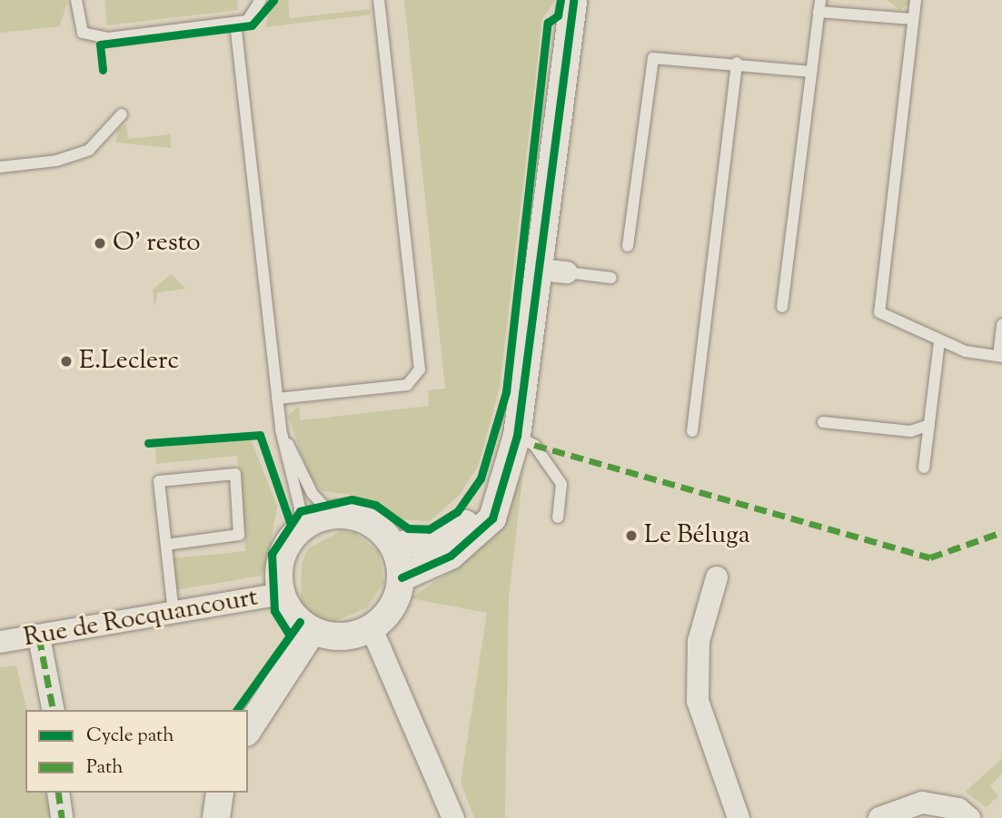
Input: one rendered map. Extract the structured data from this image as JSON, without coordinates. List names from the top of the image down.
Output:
{
  "streets": {
    "street": ["Rue de Rocquancourt"]
  },
  "places": ["O' resto", "E.Leclerc", "Le Béluga"],
  "legend": ["Cycle path", "Path"]
}
